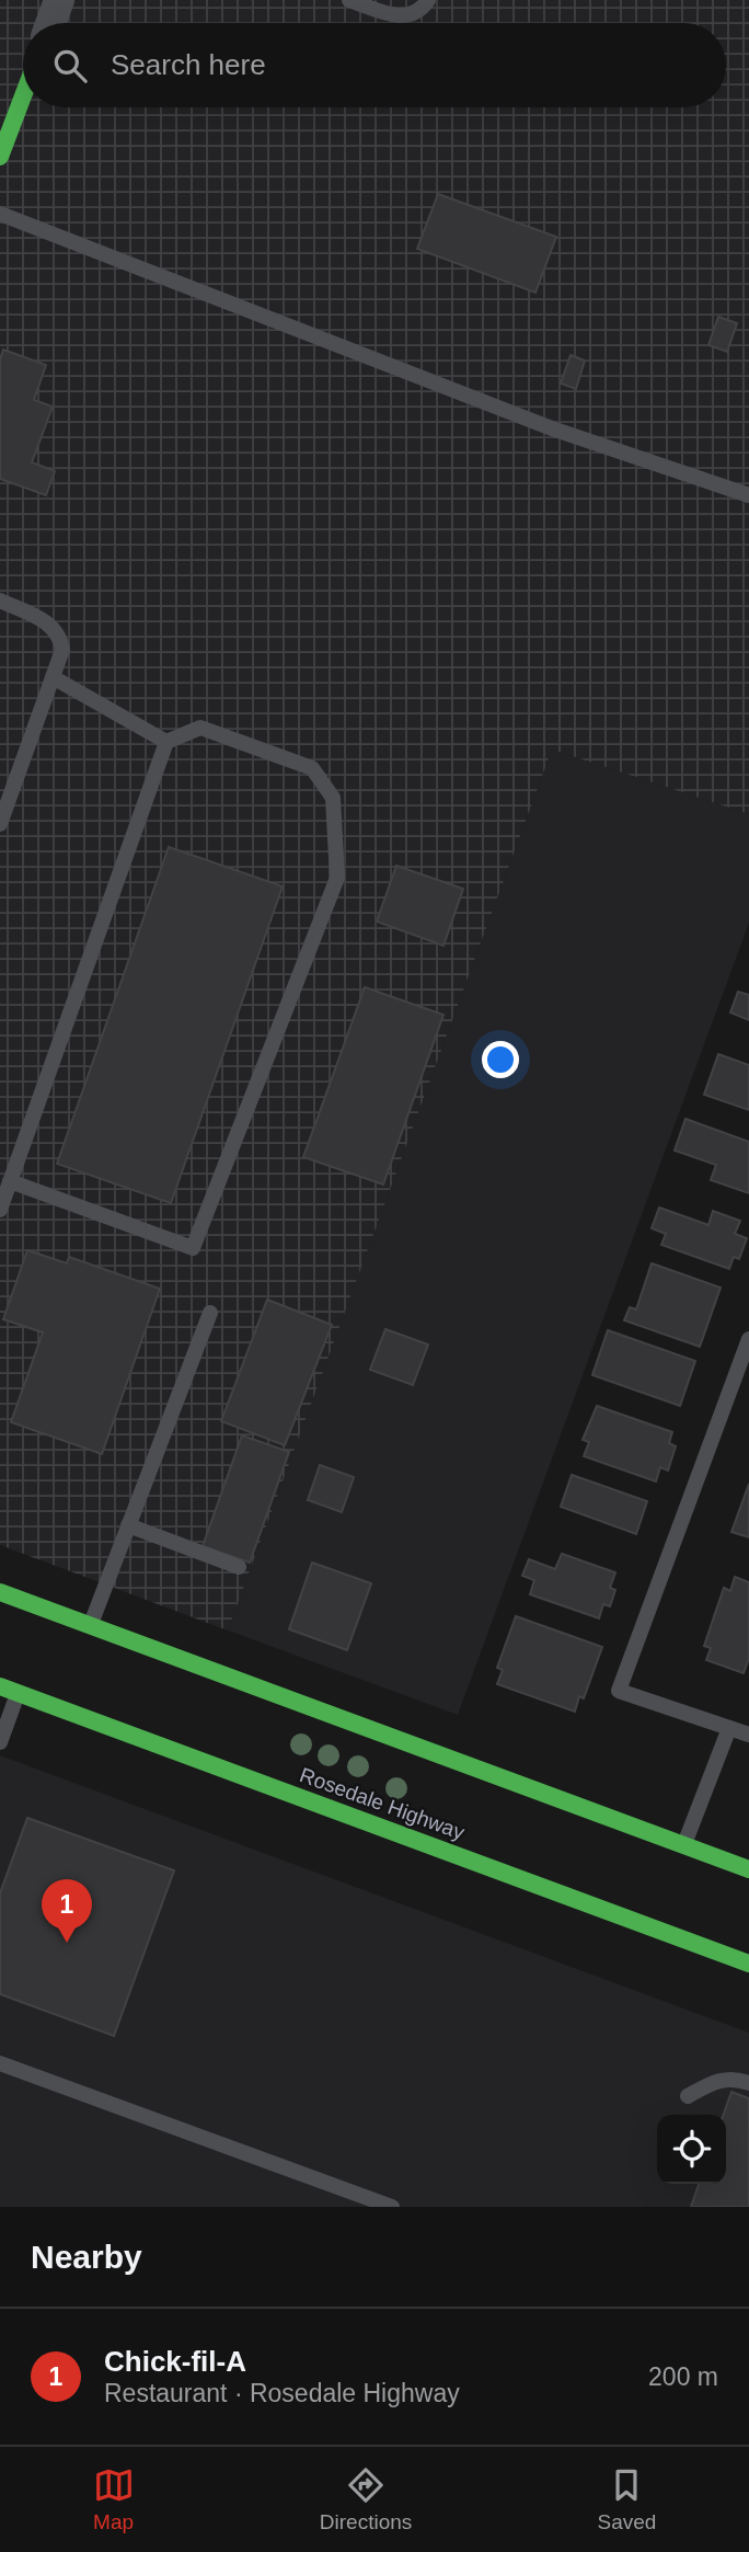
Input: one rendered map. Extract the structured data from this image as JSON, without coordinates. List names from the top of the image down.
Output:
{
  "streets": {
    "main road": ["Rosedale Highway"]
  },
  "page": {
    "search": "Search here",
    "pins": "1",
    "heading": "Nearby",
    "list": [
      {
        "mark": "1",
        "name": "Chick-fil-A",
        "note": "Restaurant · Rosedale Highway",
        "value": "200 m"
      }
    ],
    "nav": ["Map", "Directions", "Saved"]
  }
}
